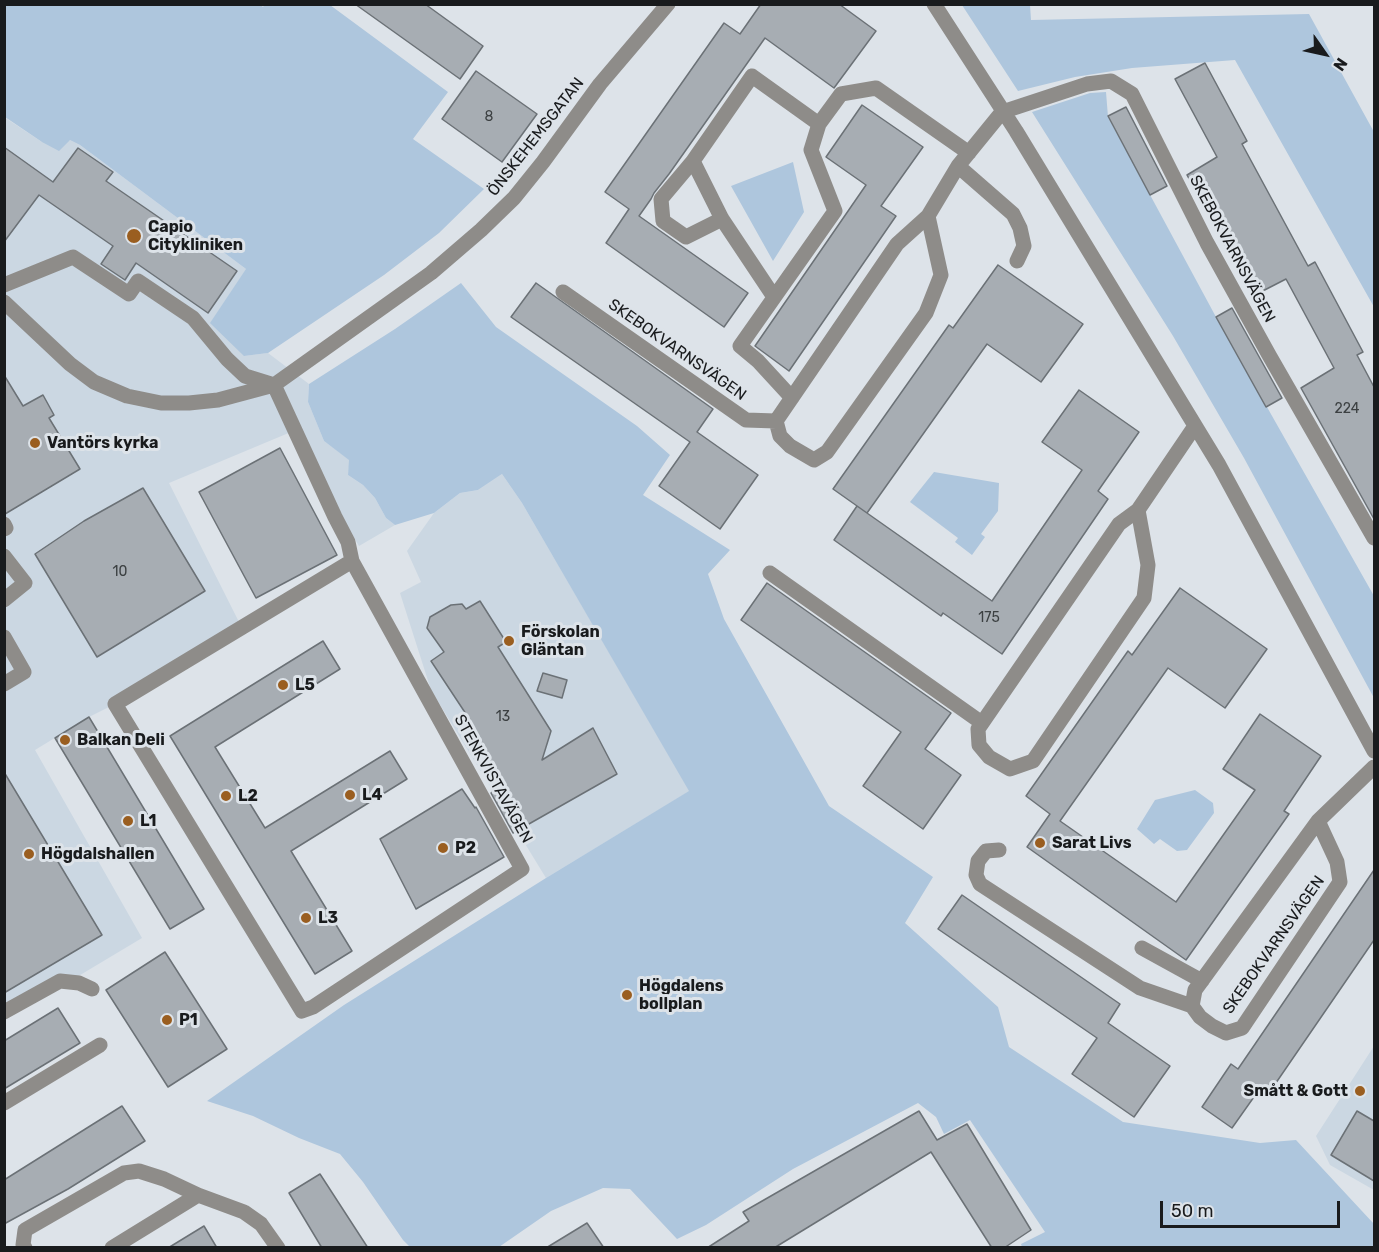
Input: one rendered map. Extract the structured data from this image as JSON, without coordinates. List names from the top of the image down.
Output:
{
  "streets": {
    "street": ["ÖNSKEHEMSGATAN", "SKEBOKVARNSVÄGEN", "STENKVISTAVÄGEN"]
  },
  "places": [
    "Capio Citykliniken",
    "Vantörs kyrka",
    "Förskolan Gläntan",
    "L5",
    "Balkan Deli",
    "L4",
    "L2",
    "L1",
    "Sarat Livs",
    "P2",
    "Högdalshallen",
    "L3",
    "Högdalens bollplan",
    "P1",
    "Smått & Gott"
  ],
  "house_numbers": [
    "8",
    "224",
    "10",
    "175",
    "13"
  ],
  "scale_bar": "50 m",
  "north": "bottom right"
}
